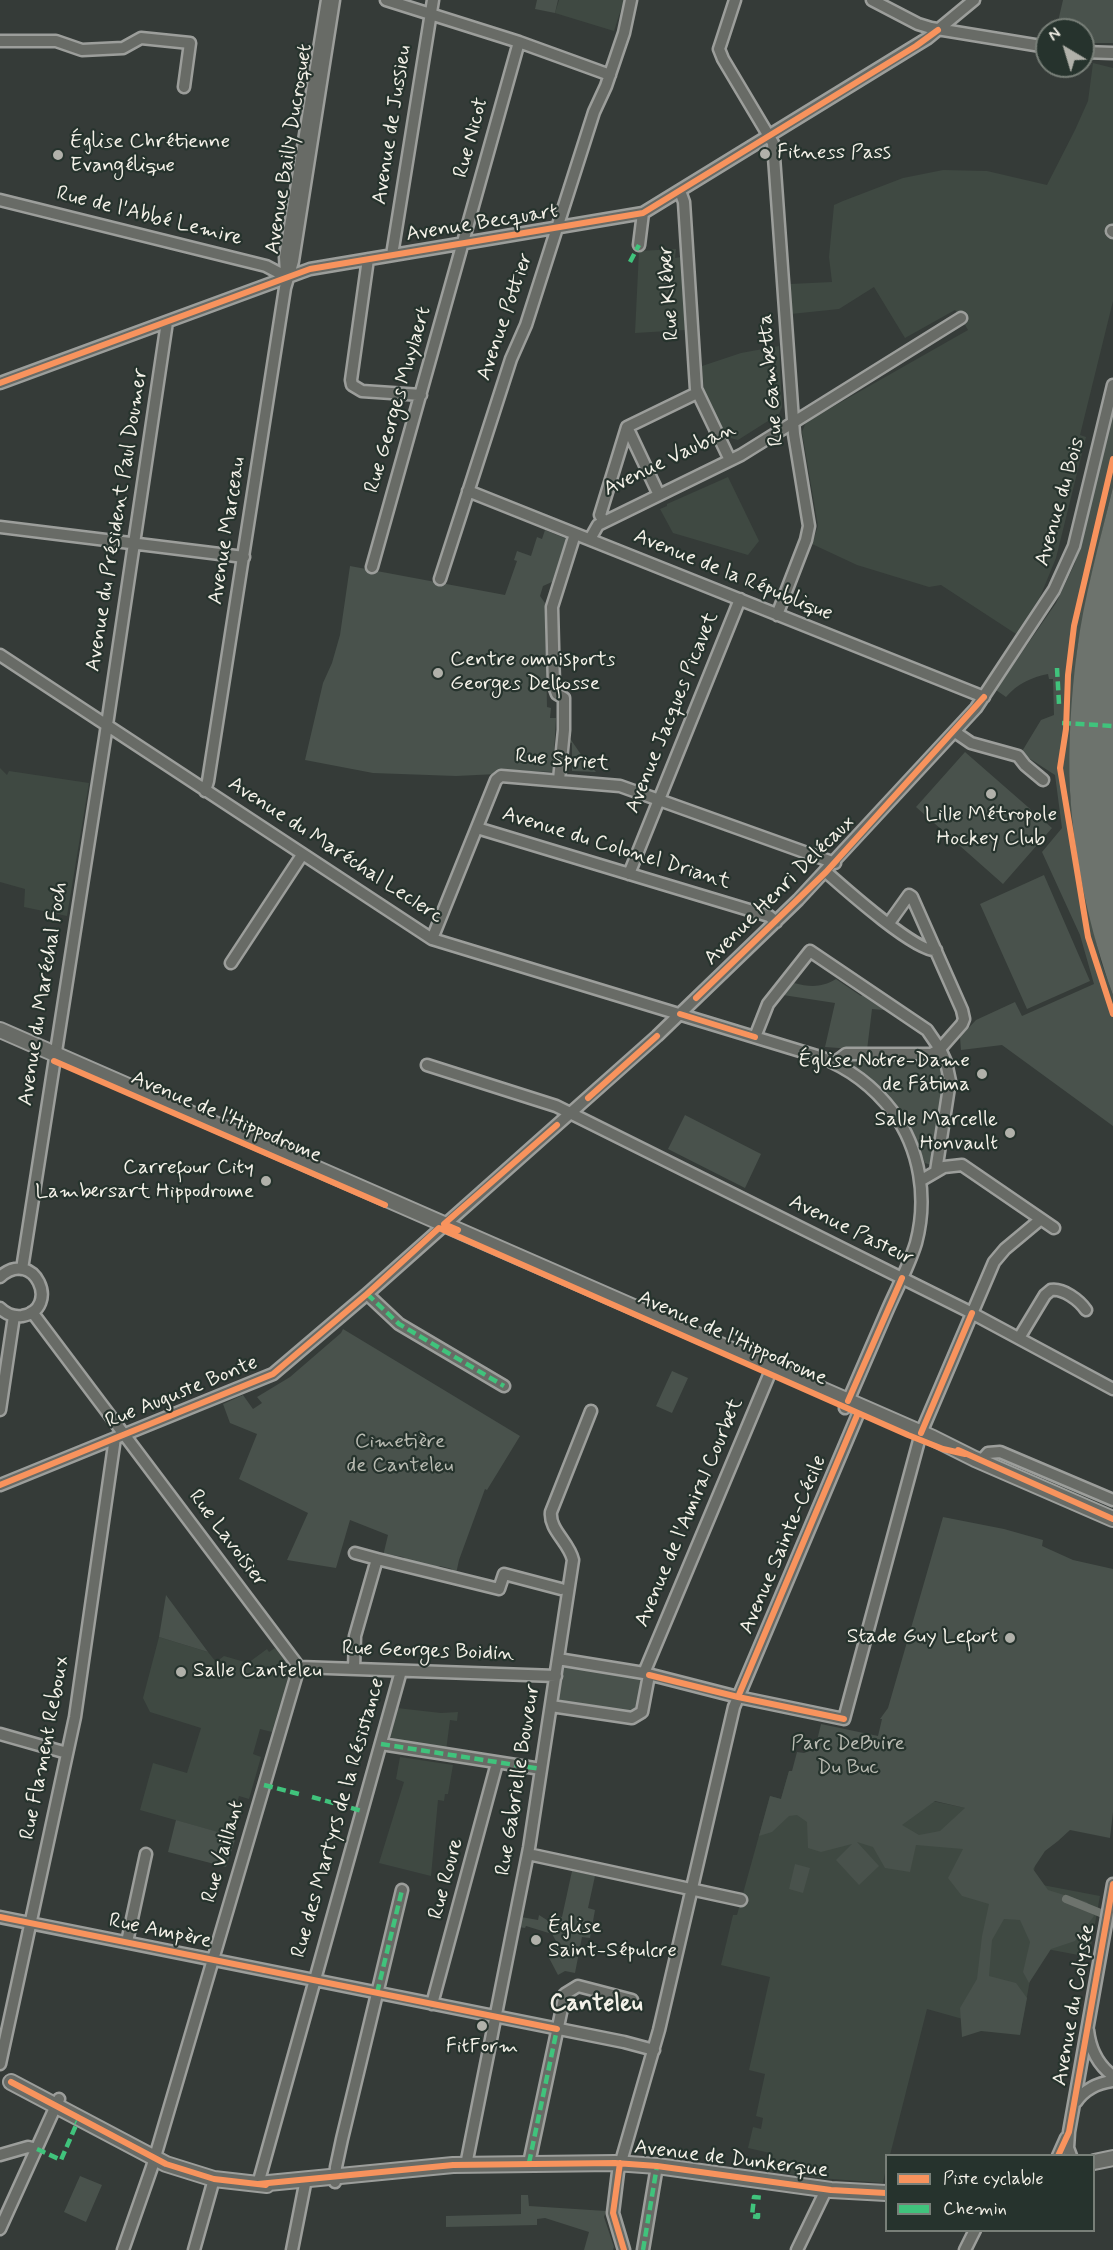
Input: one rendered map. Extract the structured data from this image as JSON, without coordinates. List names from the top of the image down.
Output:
{
  "streets": {
    "main road": ["Avenue de l'Hippodrome", "Avenue de Dunkerque"],
    "street": [
      "Avenue de Jussieu",
      "Rue Nicot",
      "Avenue Bailly Ducroquet",
      "Rue de l'Abbé Lemire",
      "Avenue Becquart",
      "Rue Kléber",
      "Avenue Pottier",
      "Rue Gambetta",
      "Rue Georges Muylaert",
      "Avenue Vauban",
      "Avenue du Bois",
      "Avenue du Président Paul Doumer",
      "Avenue Marceau",
      "Avenue de la République",
      "Avenue Jacques Picavet",
      "Rue Spriet",
      "Avenue du Colonel Driant",
      "Avenue du Maréchal Leclerc",
      "Avenue Henri Delécaux",
      "Avenue du Maréchal Foch",
      "Avenue Pasteur",
      "Rue Auguste Bonte",
      "Avenue de l'Amiral Courbet",
      "Rue Lavoisier",
      "Avenue Sainte-Cécile",
      "Rue Georges Boidin",
      "Rue Flament Reboux",
      "Rue Gabrielle Bouveur",
      "Rue des Martyrs de la Résistance",
      "Rue Vaillant",
      "Rue Roure",
      "Rue Ampère",
      "Avenue du Colysée"
    ]
  },
  "crossings": [
    ["Avenue de Jussieu", "Avenue Becquart"],
    ["Rue Nicot", "Avenue Becquart"],
    ["Rue Nicot", "Rue Georges Muylaert"],
    ["Avenue Bailly Ducroquet", "Rue de l'Abbé Lemire"],
    ["Avenue Bailly Ducroquet", "Avenue Becquart"],
    ["Avenue Bailly Ducroquet", "Avenue Marceau"],
    ["Rue de l'Abbé Lemire", "Avenue Becquart"],
    ["Rue de l'Abbé Lemire", "Avenue Marceau"],
    ["Avenue Becquart", "Rue Kléber"],
    ["Avenue Becquart", "Avenue Pottier"],
    ["Avenue Becquart", "Rue Gambetta"],
    ["Avenue Becquart", "Rue Georges Muylaert"],
    ["Avenue Becquart", "Avenue du Président Paul Doumer"],
    ["Avenue Becquart", "Avenue Marceau"],
    ["Avenue Pottier", "Avenue de la République"],
    ["Rue Gambetta", "Avenue Vauban"],
    ["Rue Gambetta", "Avenue de la République"],
    ["Avenue Vauban", "Avenue de la République"],
    ["Avenue du Bois", "Avenue de la République"],
    ["Avenue du Bois", "Avenue Henri Delécaux"],
    ["Avenue du Président Paul Doumer", "Avenue du Maréchal Leclerc"],
    ["Avenue du Président Paul Doumer", "Avenue du Maréchal Foch"],
    ["Avenue Marceau", "Avenue du Maréchal Leclerc"],
    ["Avenue de la République", "Avenue Jacques Picavet"],
    ["Avenue de la République", "Avenue Henri Delécaux"],
    ["Avenue Jacques Picavet", "Rue Spriet"],
    ["Avenue Jacques Picavet", "Avenue du Colonel Driant"],
    ["Rue Spriet", "Avenue du Colonel Driant"],
    ["Rue Spriet", "Avenue Henri Delécaux"],
    ["Avenue du Colonel Driant", "Avenue Henri Delécaux"],
    ["Avenue du Maréchal Leclerc", "Avenue Henri Delécaux"],
    ["Avenue du Maréchal Leclerc", "Avenue du Maréchal Foch"],
    ["Avenue du Maréchal Leclerc", "Avenue Sainte-Cécile"],
    ["Avenue Henri Delécaux", "Avenue de l'Hippodrome"],
    ["Avenue Henri Delécaux", "Avenue Pasteur"],
    ["Avenue Henri Delécaux", "Rue Auguste Bonte"],
    ["Avenue du Maréchal Foch", "Avenue de l'Hippodrome"],
    ["Avenue de l'Hippodrome", "Rue Auguste Bonte"],
    ["Avenue de l'Hippodrome", "Avenue de l'Amiral Courbet"],
    ["Avenue de l'Hippodrome", "Avenue Sainte-Cécile"],
    ["Avenue Pasteur", "Avenue Sainte-Cécile"],
    ["Rue Auguste Bonte", "Rue Lavoisier"],
    ["Rue Auguste Bonte", "Rue Flament Reboux"],
    ["Avenue de l'Amiral Courbet", "Rue Gabrielle Bouveur"],
    ["Rue Lavoisier", "Rue Georges Boidin"],
    ["Rue Lavoisier", "Rue Flament Reboux"],
    ["Rue Lavoisier", "Rue Vaillant"],
    ["Avenue Sainte-Cécile", "Rue Ampère"],
    ["Avenue Sainte-Cécile", "Avenue de Dunkerque"],
    ["Rue Georges Boidin", "Rue Gabrielle Bouveur"],
    ["Rue Georges Boidin", "Rue des Martyrs de la Résistance"],
    ["Rue Georges Boidin", "Rue Vaillant"],
    ["Rue Flament Reboux", "Rue Ampère"],
    ["Rue Gabrielle Bouveur", "Rue Ampère"],
    ["Rue Gabrielle Bouveur", "Avenue de Dunkerque"],
    ["Rue des Martyrs de la Résistance", "Rue Ampère"],
    ["Rue des Martyrs de la Résistance", "Avenue de Dunkerque"],
    ["Rue Vaillant", "Rue Ampère"],
    ["Rue Vaillant", "Avenue de Dunkerque"],
    ["Rue Roure", "Rue Ampère"]
  ],
  "districts": ["Canteleu"],
  "parks": ["Cimetière de Canteleu", "Parc DeBuire Du Buc"],
  "places": [
    "Fitness Pass",
    "Église Chrétienne Evangélique",
    "Centre omnisports Georges Delfosse",
    "Lille Métropole Hockey Club",
    "Église Notre-Dame de Fátima",
    "Salle Marcelle Honvault",
    "Carrefour City Lambersart Hippodrome",
    "Stade Guy Lefort",
    "Salle Canteleu",
    "Église Saint-Sépulcre",
    "FitForm"
  ],
  "legend": ["Piste cyclable", "Chemin"],
  "north": "top left"
}
